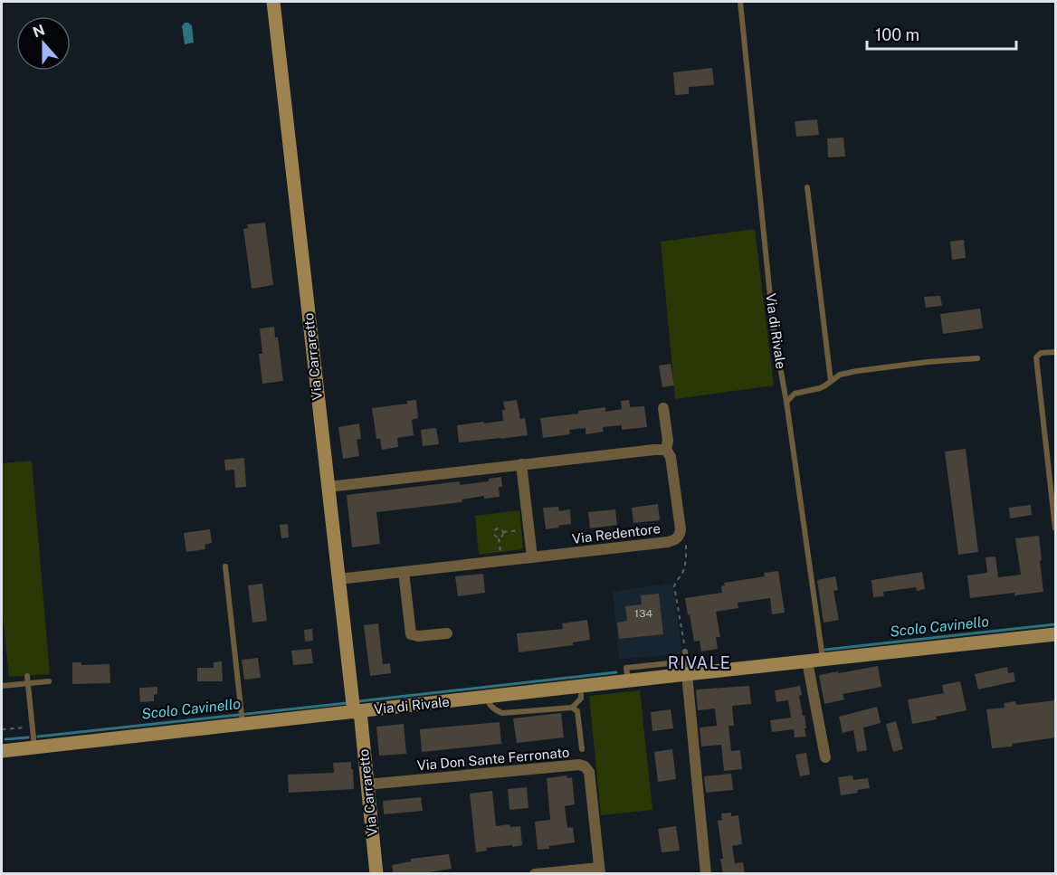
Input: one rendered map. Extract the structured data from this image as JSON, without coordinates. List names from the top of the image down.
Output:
{
  "streets": {
    "street": [
      "Via di Rivale",
      "Via Carraretto",
      "Via Redentore",
      "Via Don Sante Ferronato"
    ]
  },
  "crossings": [
    ["Via di Rivale", "Via Carraretto"],
    ["Via Carraretto", "Via Redentore"],
    ["Via Carraretto", "Via Don Sante Ferronato"]
  ],
  "districts": ["RIVALE"],
  "water": ["Scolo Cavinello"],
  "house_numbers": ["134"],
  "scale_bar": "100 m",
  "north": "top"
}
